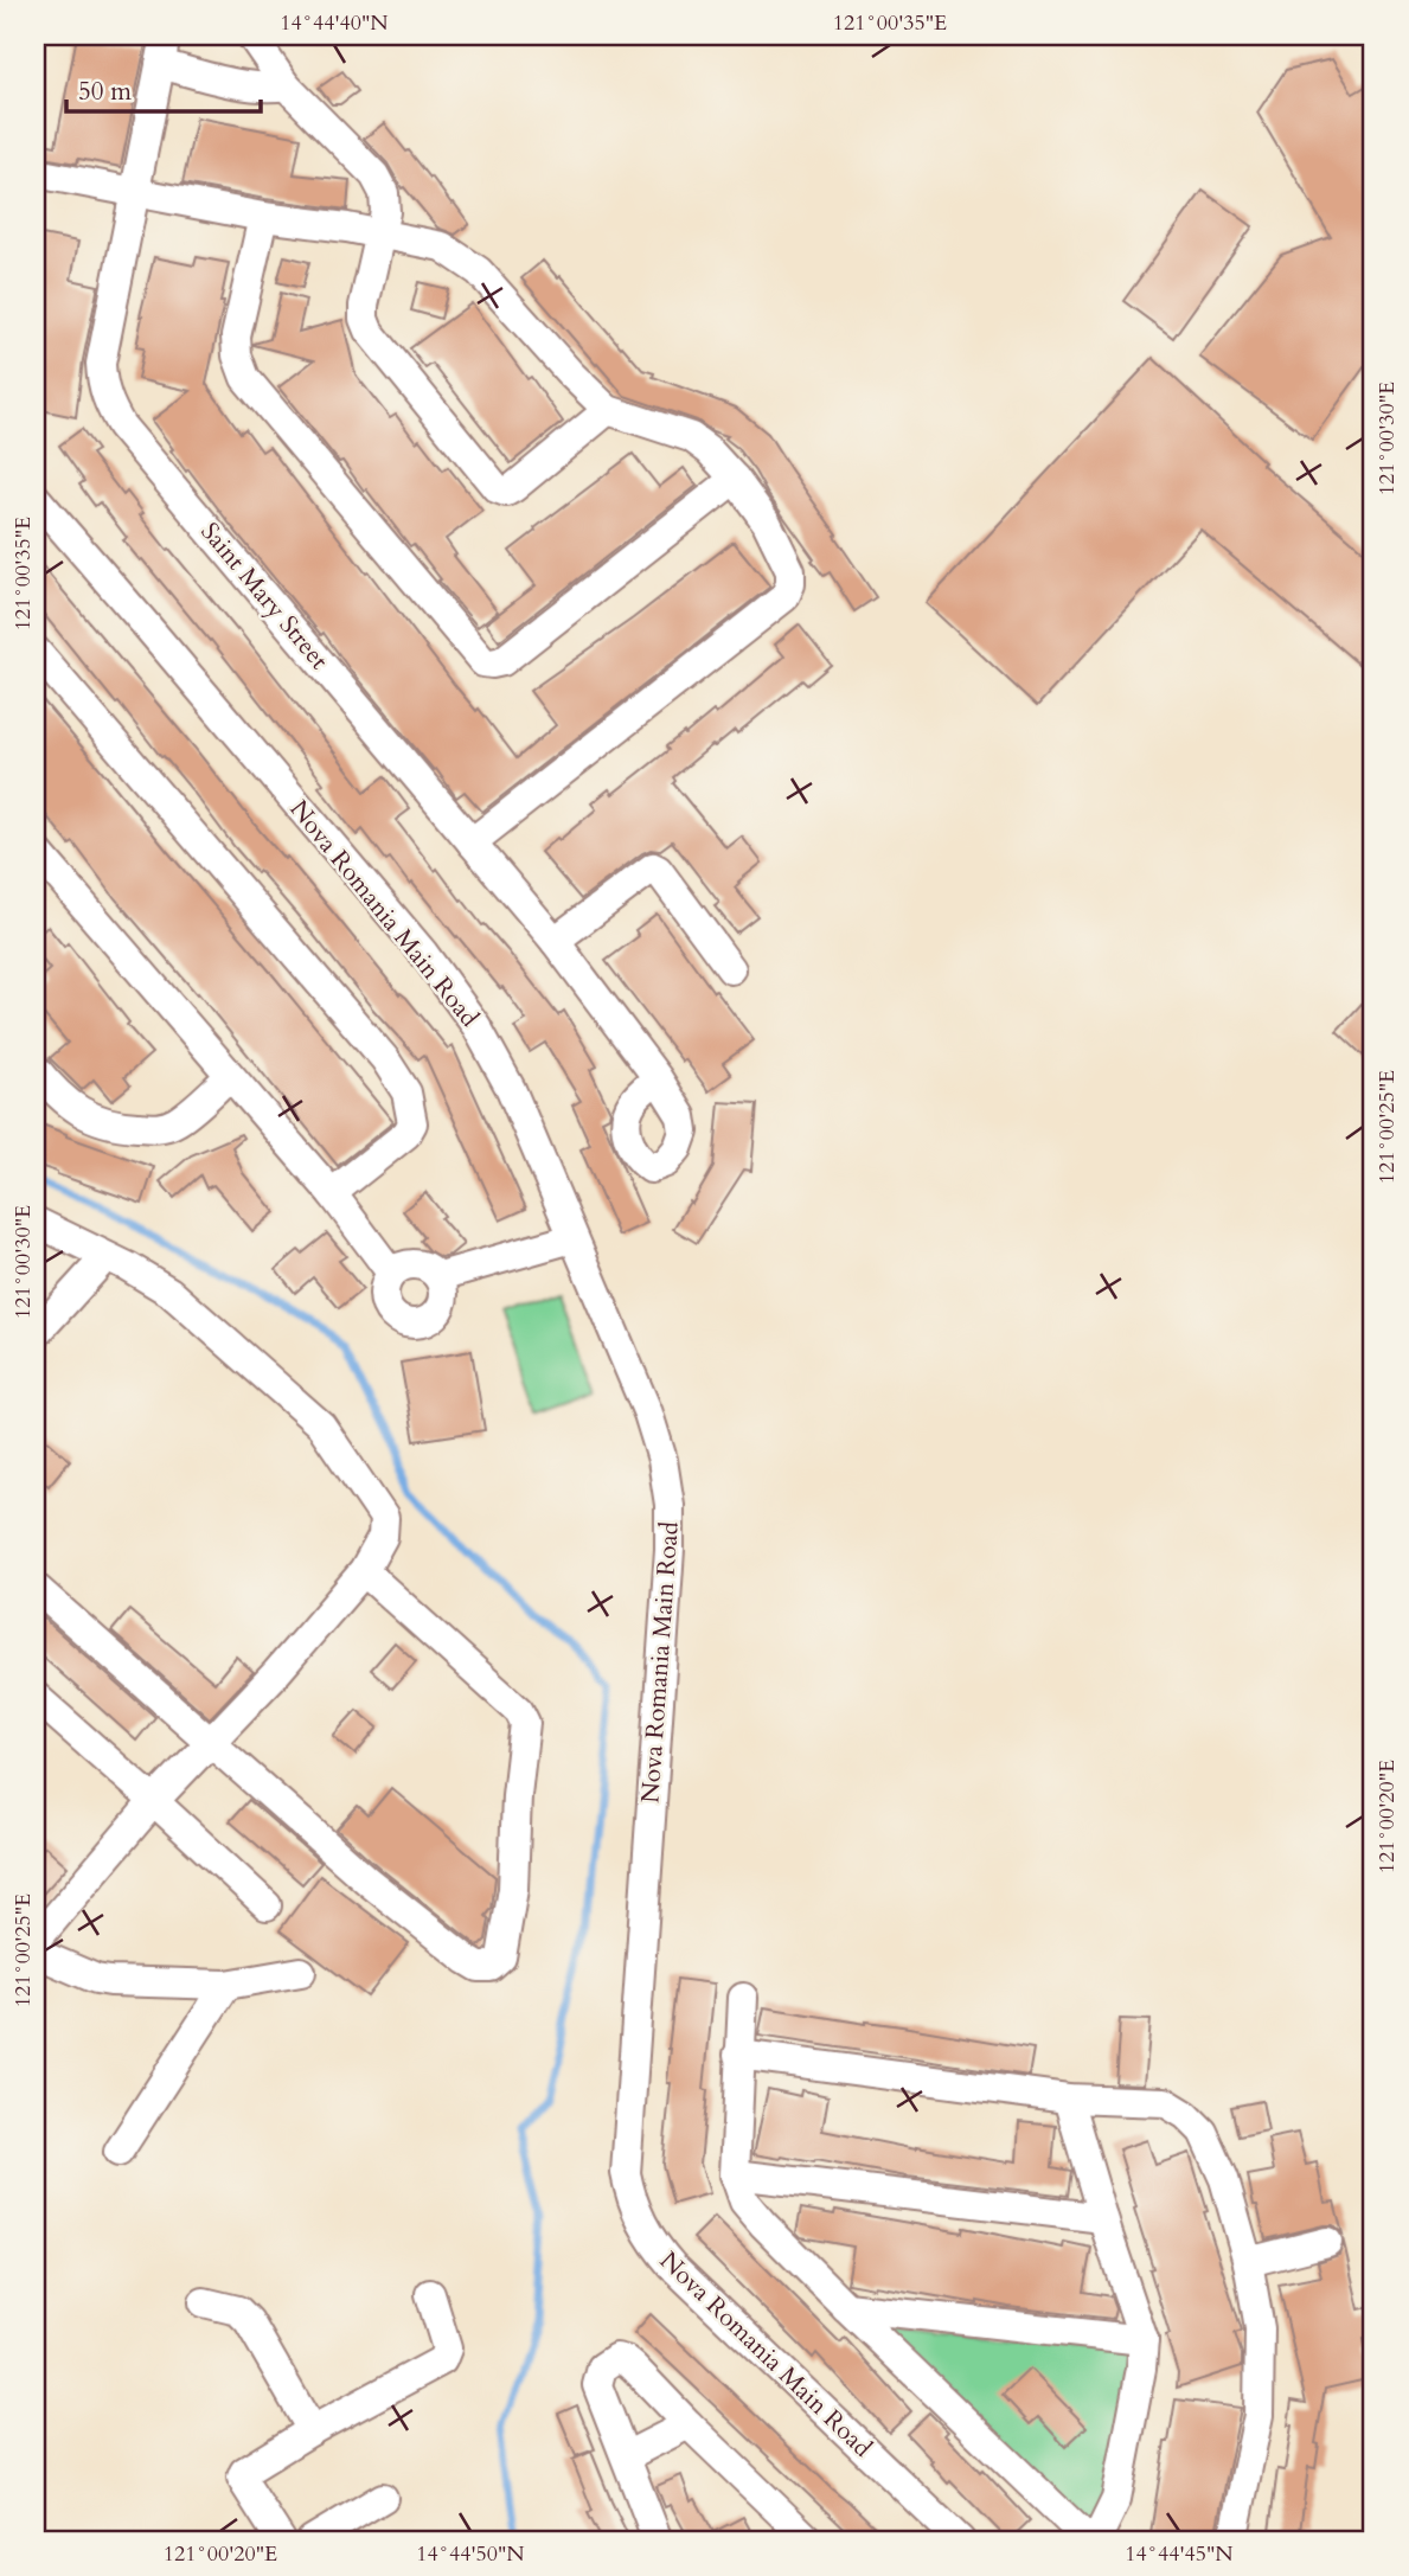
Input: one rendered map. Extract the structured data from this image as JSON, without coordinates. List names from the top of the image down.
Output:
{
  "streets": {
    "street": ["Saint Mary Street", "Nova Romania Main Road"]
  },
  "scale_bar": "50 m",
  "coordinates": [
    "14°44'40\"N",
    "121°00'35\"E",
    "121°00'30\"E",
    "121°00'25\"E",
    "121°00'20\"E",
    "14°44'50\"N",
    "14°44'45\"N"
  ]
}
